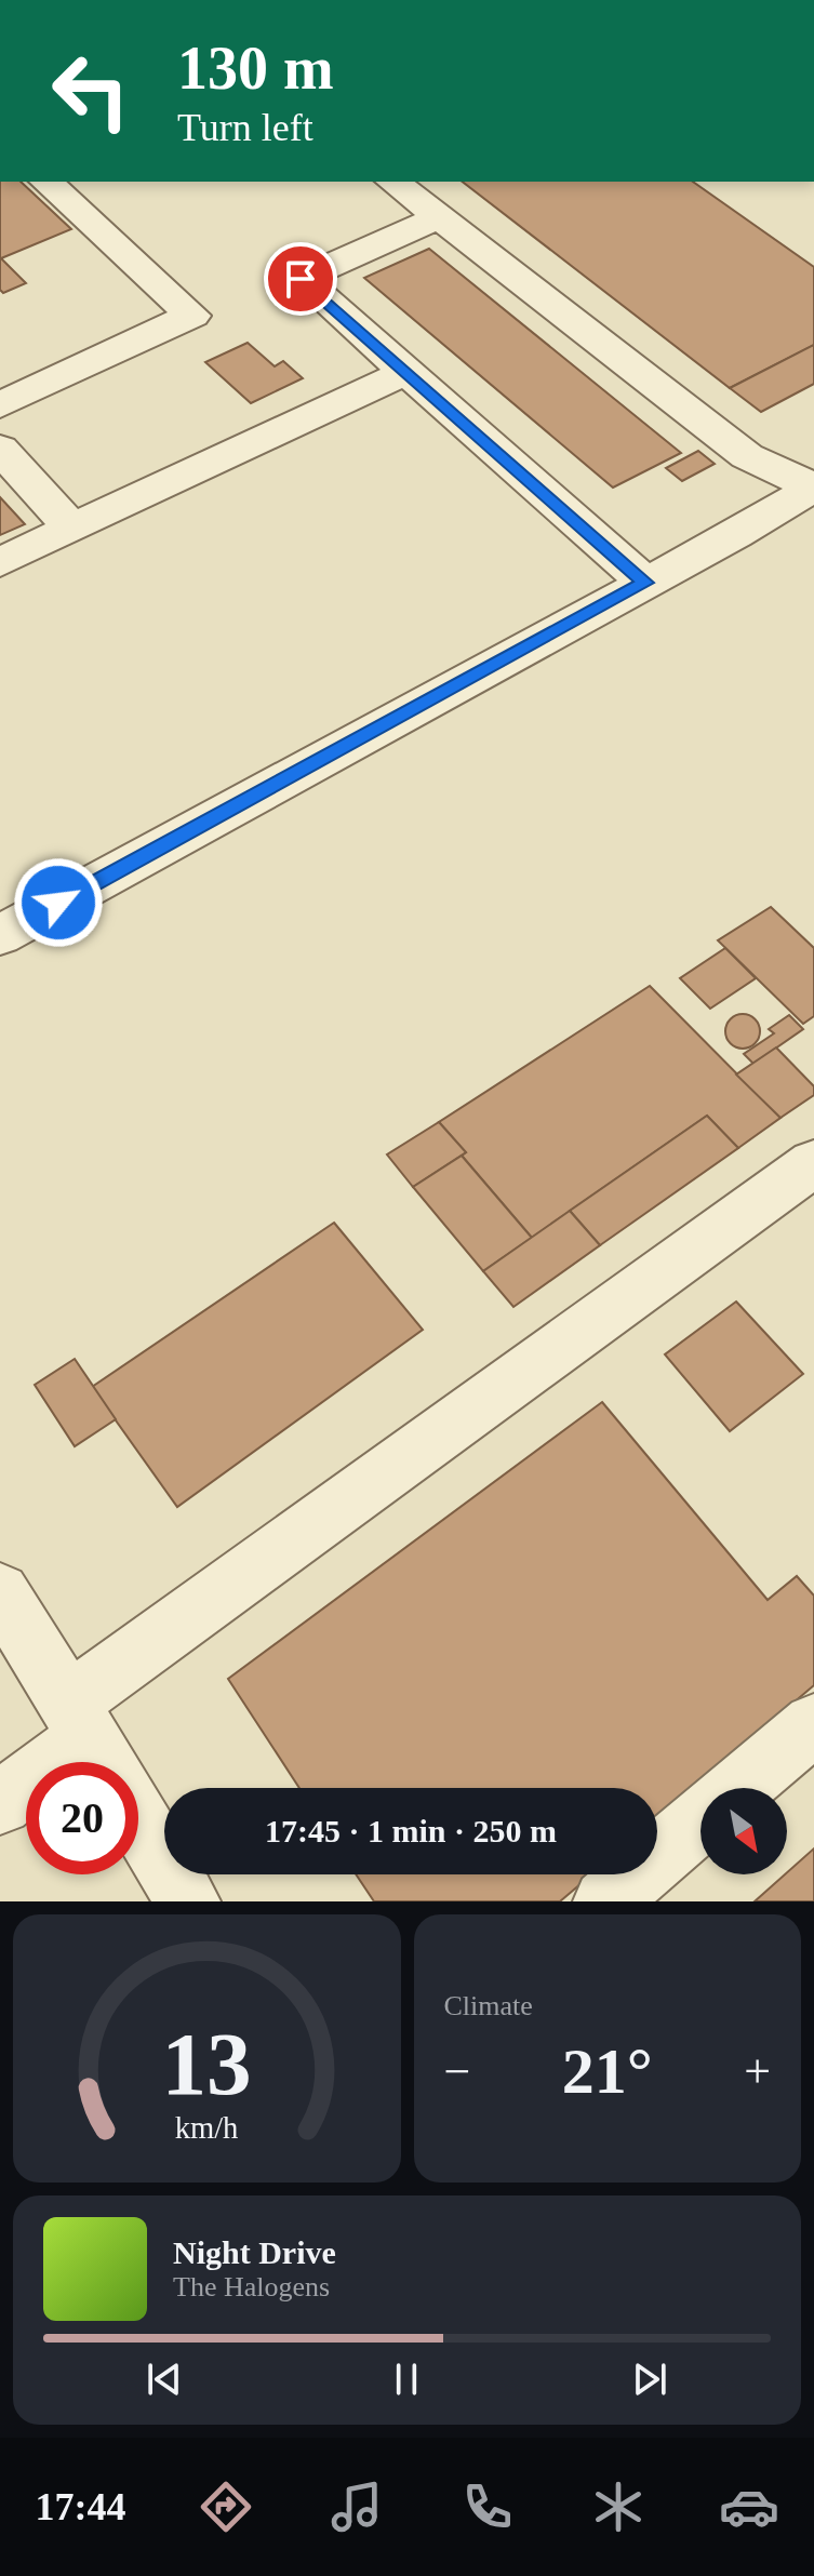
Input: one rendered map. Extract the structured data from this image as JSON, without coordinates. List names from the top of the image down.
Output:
{
  "north": "bottom right",
  "page": {
    "turn": ["130 m", "Turn left"],
    "limit": "20",
    "trip": "17:45 · 1 min · 250 m",
    "tile": "Climate",
    "heat": ["−", "21°", "+"],
    "song": ["Night Drive", "The Halogens"],
    "tabs": "17:44",
    "gauge": ["13", "km/h"]
  }
}
